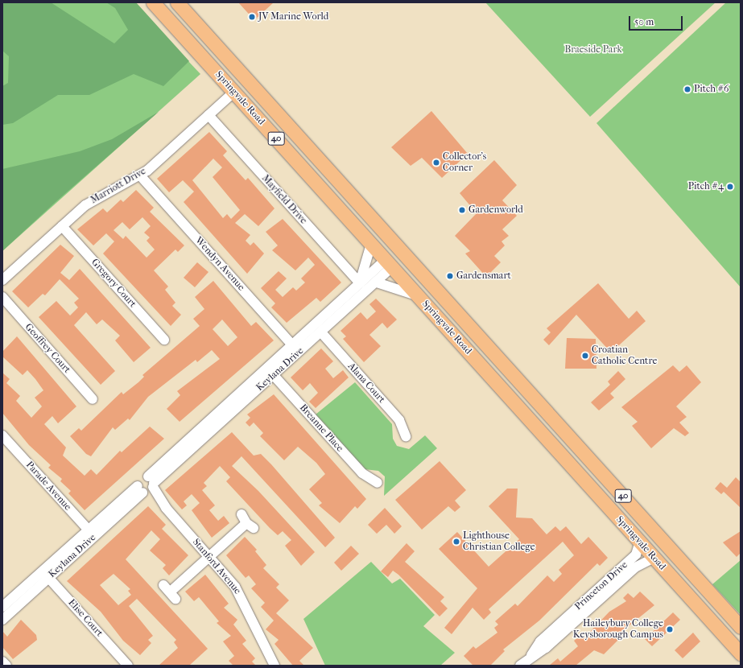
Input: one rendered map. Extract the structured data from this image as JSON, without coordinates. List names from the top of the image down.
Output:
{
  "streets": {
    "highway": ["Springvale Road", "40", "Keylana Drive"],
    "street": [
      "Marriott Drive",
      "Mayfield Drive",
      "Wendyn Avenue",
      "Gregory Court",
      "Geoffrey Court",
      "Alana Court",
      "Breanne Place",
      "Parade Avenue",
      "Stanford Avenue",
      "Princeton Drive",
      "Elise Court"
    ]
  },
  "crossings": [
    ["Springvale Road", "Marriott Drive"],
    ["Springvale Road", "Keylana Drive"],
    ["Springvale Road", "Princeton Drive"],
    ["Marriott Drive", "Mayfield Drive"],
    ["Marriott Drive", "Wendyn Avenue"],
    ["Marriott Drive", "Gregory Court"],
    ["Mayfield Drive", "Keylana Drive"],
    ["Wendyn Avenue", "Keylana Drive"],
    ["Keylana Drive", "Alana Court"],
    ["Keylana Drive", "Breanne Place"],
    ["Keylana Drive", "Parade Avenue"],
    ["Keylana Drive", "Stanford Avenue"],
    ["Keylana Drive", "Elise Court"]
  ],
  "parks": ["Braeside Park"],
  "places": [
    "JV Marine World",
    "Pitch #6",
    "Collector's Corner",
    "Pitch #4",
    "Gardenworld",
    "Gardensmart",
    "Croatian Catholic Centre",
    "Lighthouse Christian College",
    "Haileybury College Keysborough Campus"
  ],
  "scale_bar": "50 m"
}
